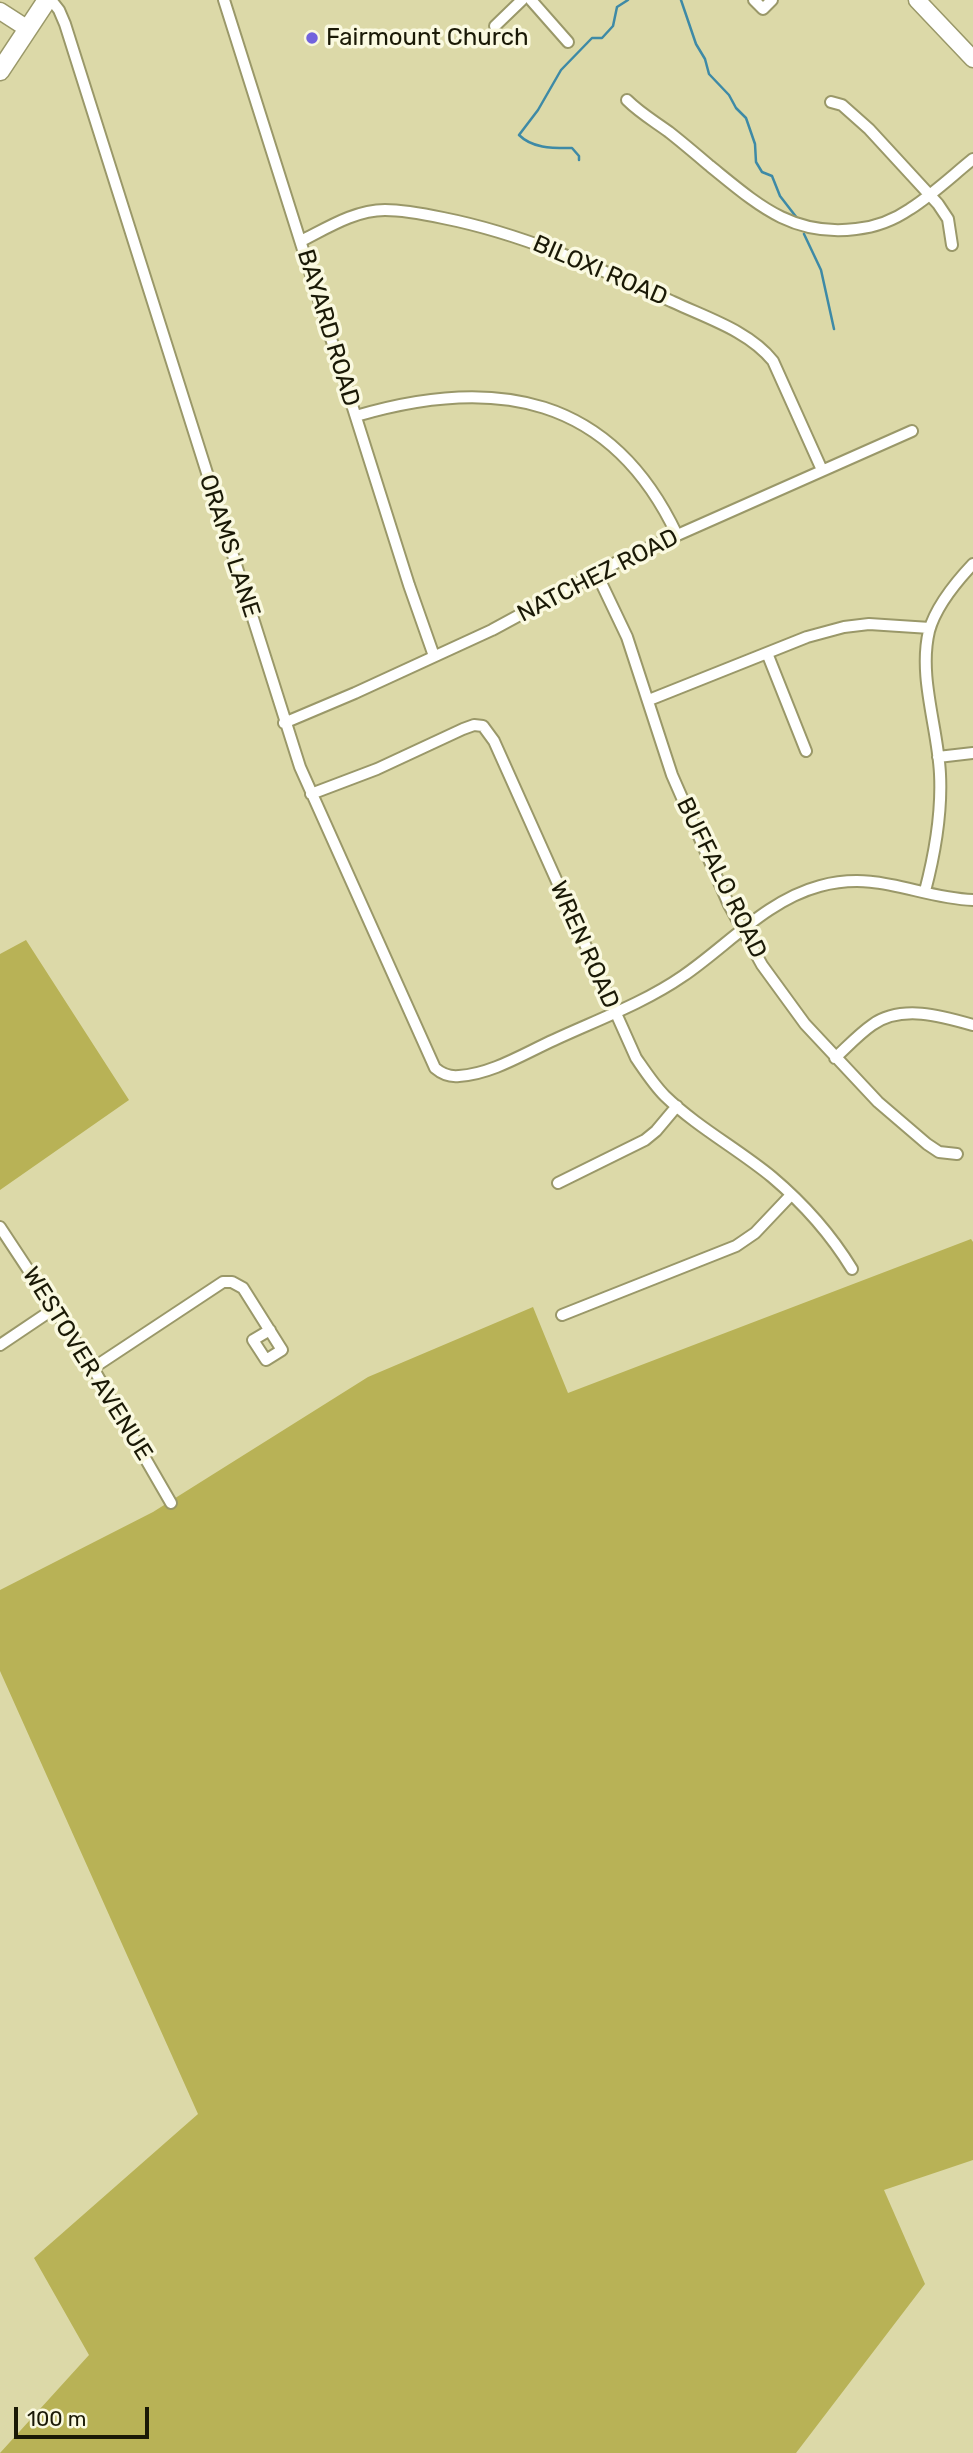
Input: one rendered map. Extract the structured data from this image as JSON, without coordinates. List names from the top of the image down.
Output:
{
  "streets": {
    "street": [
      "BILOXI ROAD",
      "BAYARD ROAD",
      "ORAMS LANE",
      "NATCHEZ ROAD",
      "BUFFALO ROAD",
      "WREN ROAD",
      "WESTOVER AVENUE"
    ]
  },
  "crossings": [
    ["BILOXI ROAD", "BAYARD ROAD"],
    ["BILOXI ROAD", "NATCHEZ ROAD"],
    ["BAYARD ROAD", "NATCHEZ ROAD"],
    ["ORAMS LANE", "NATCHEZ ROAD"],
    ["ORAMS LANE", "WREN ROAD"],
    ["NATCHEZ ROAD", "BUFFALO ROAD"]
  ],
  "places": ["Fairmount Church"],
  "scale_bar": "100 m"
}
